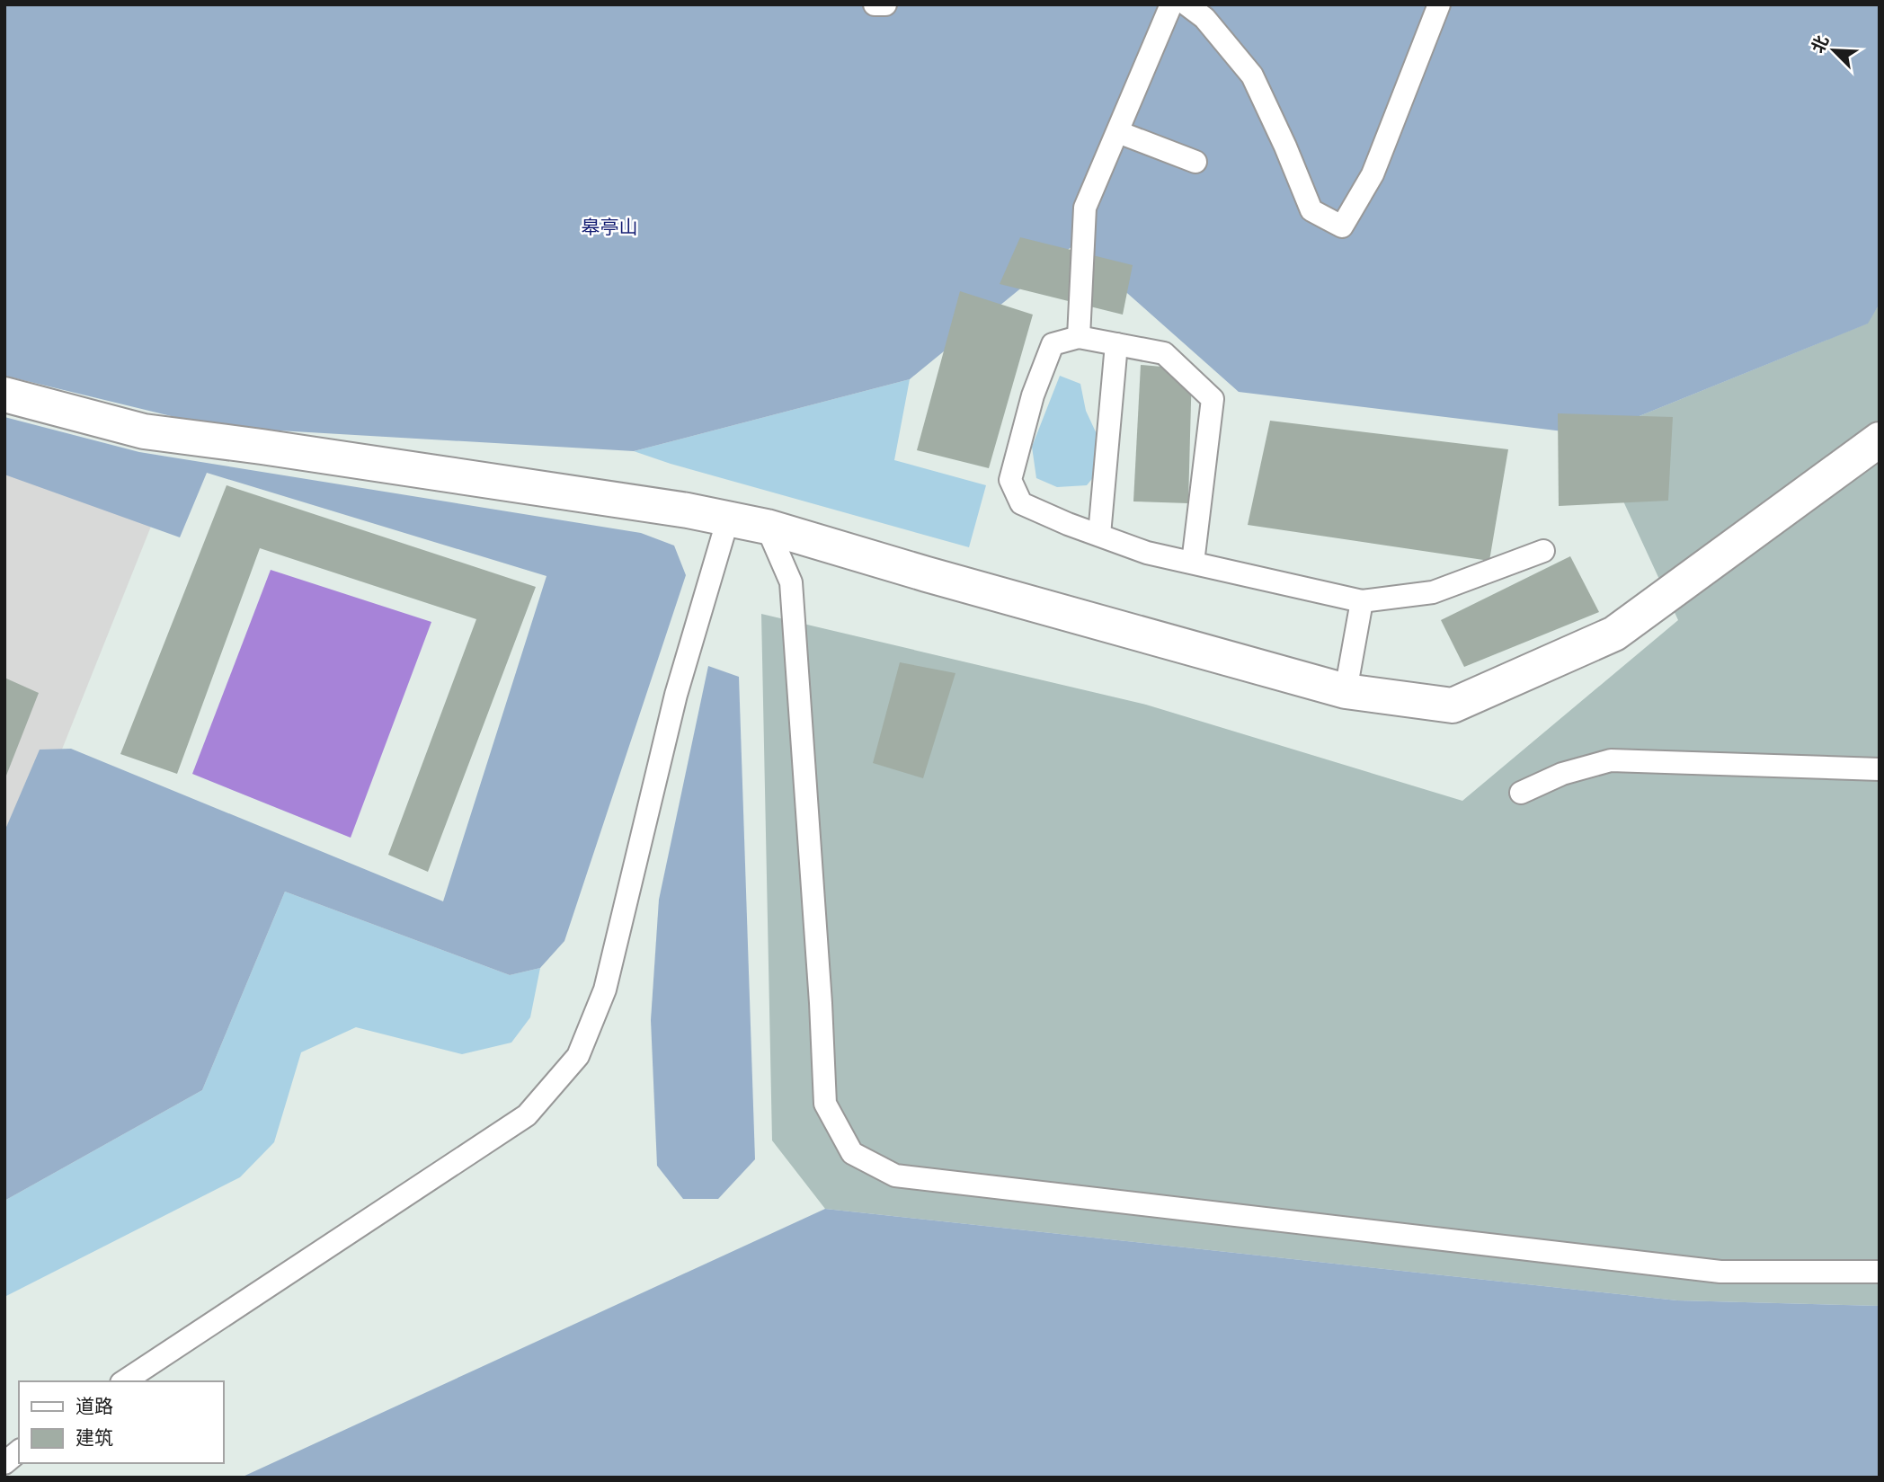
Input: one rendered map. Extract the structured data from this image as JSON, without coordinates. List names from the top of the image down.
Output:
{
  "parks": ["皋亭山"],
  "legend": ["道路", "建筑"],
  "north": "top left"
}
